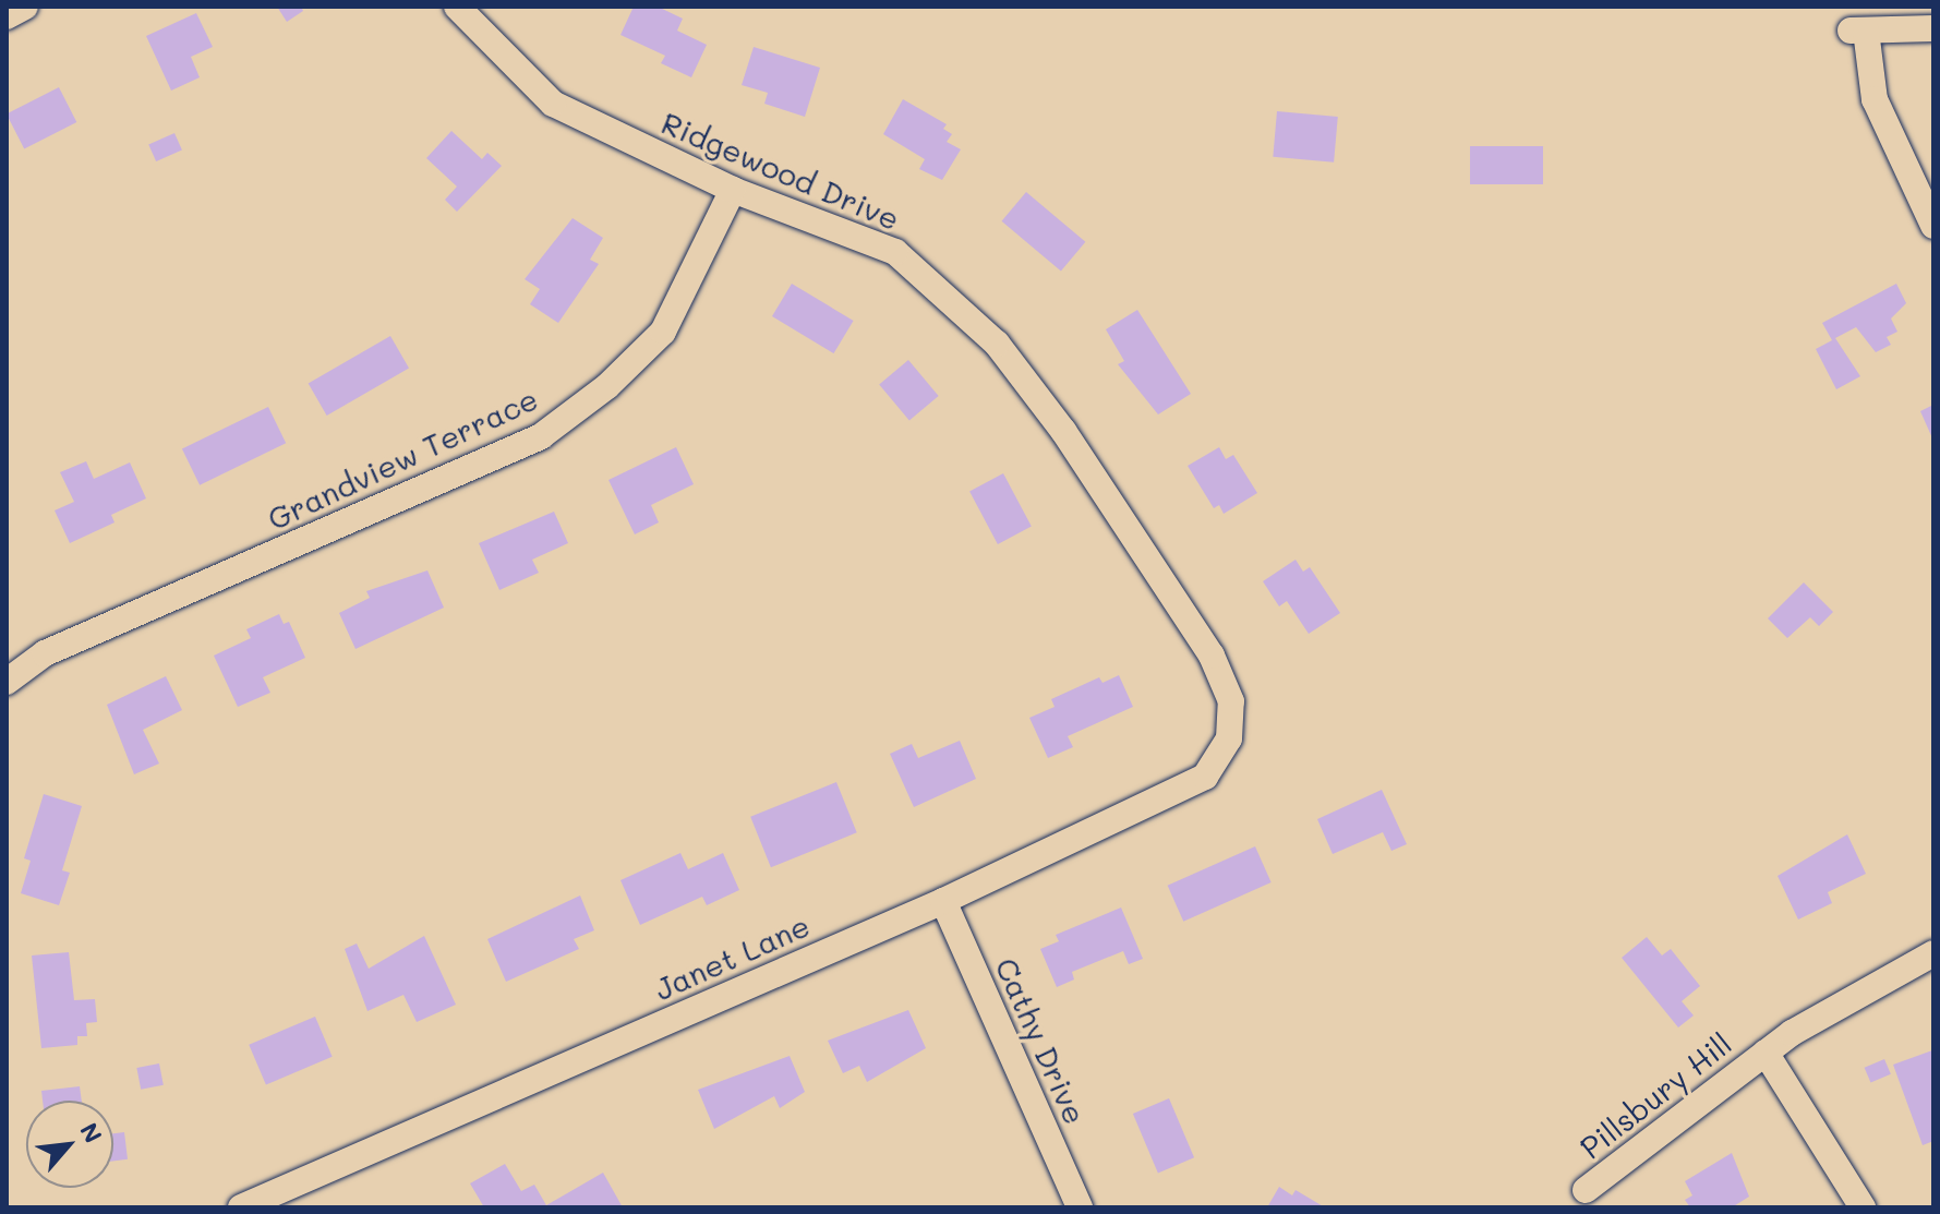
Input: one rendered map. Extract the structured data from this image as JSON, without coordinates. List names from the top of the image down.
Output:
{
  "streets": {
    "street": [
      "Ridgewood Drive",
      "Grandview Terrace",
      "Janet Lane",
      "Cathy Drive",
      "Pillsbury Hill"
    ]
  },
  "crossings": [
    ["Ridgewood Drive", "Grandview Terrace"],
    ["Ridgewood Drive", "Janet Lane"],
    ["Janet Lane", "Cathy Drive"]
  ],
  "north": "top right"
}
